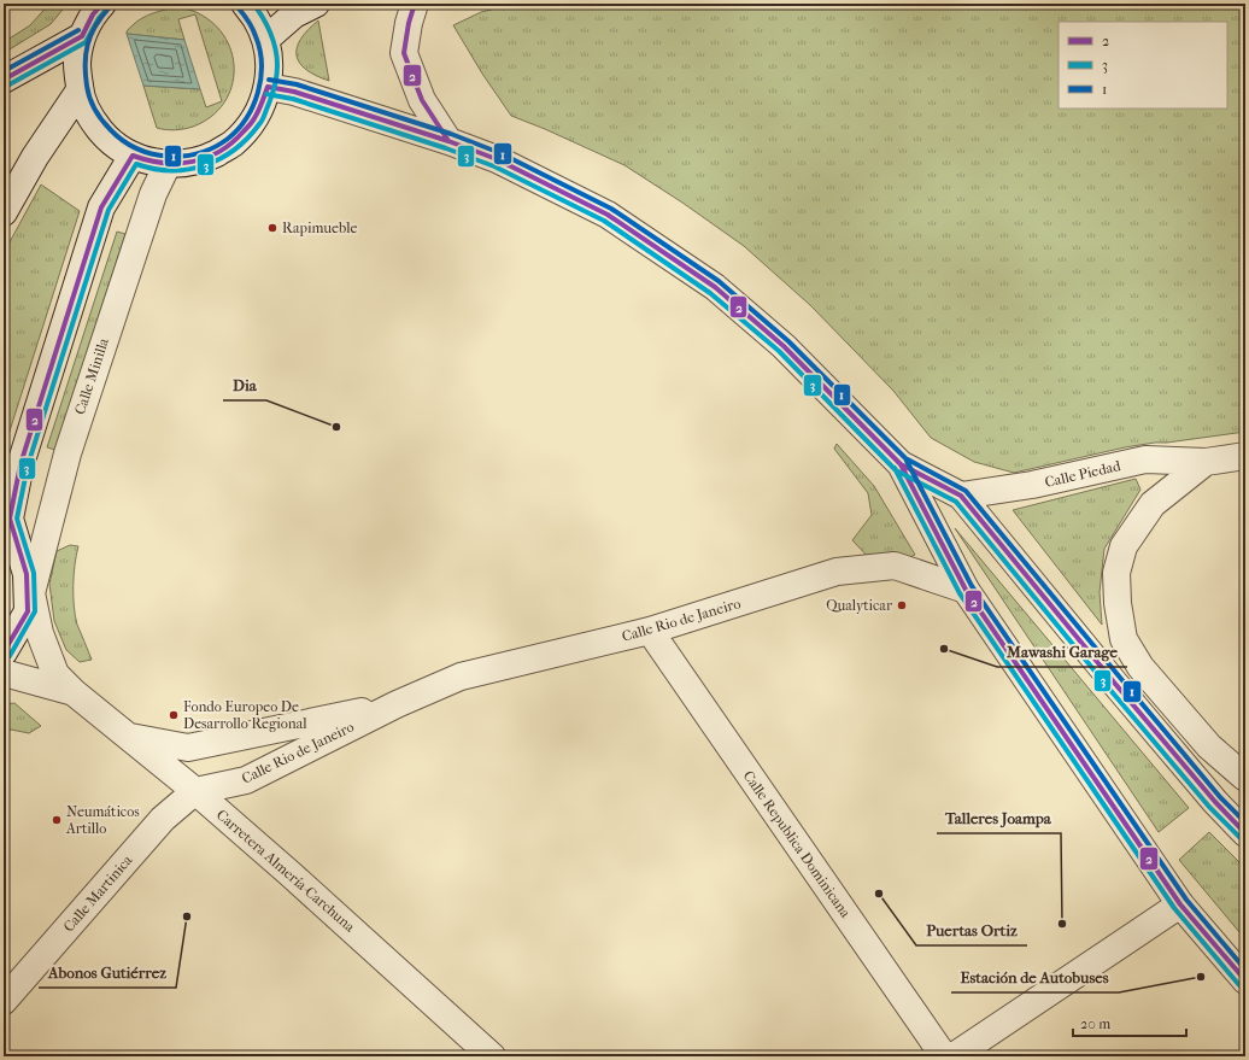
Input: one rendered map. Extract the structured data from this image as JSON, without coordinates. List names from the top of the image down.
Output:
{
  "streets": {
    "street": [
      "Calle Minilla",
      "Calle Piedad",
      "Calle Rio de Janeiro",
      "Calle Republica Dominicana",
      "Carretera Almería-Carchuna",
      "Calle Martinica"
    ]
  },
  "crossings": [
    ["Calle Minilla", "Carretera Almería-Carchuna"],
    ["Calle Rio de Janeiro", "Calle Republica Dominicana"],
    ["Calle Rio de Janeiro", "Carretera Almería-Carchuna"],
    ["Calle Rio de Janeiro", "Calle Martinica"],
    ["Carretera Almería-Carchuna", "Calle Martinica"]
  ],
  "places": [
    "Rapimueble",
    "Dia",
    "Qualyticar",
    "Mawashi Garage",
    "Fondo Europeo De Desarrollo Regional",
    "Neumáticos Artillo",
    "Puertas Ortiz",
    "Abonos Gutiérrez",
    "Talleres Joampa",
    "Estación de Autobuses"
  ],
  "lines": ["transit line 2", "transit line 3", "transit line 1"],
  "legend": ["2", "3", "1"],
  "scale_bar": "20 m"
}
